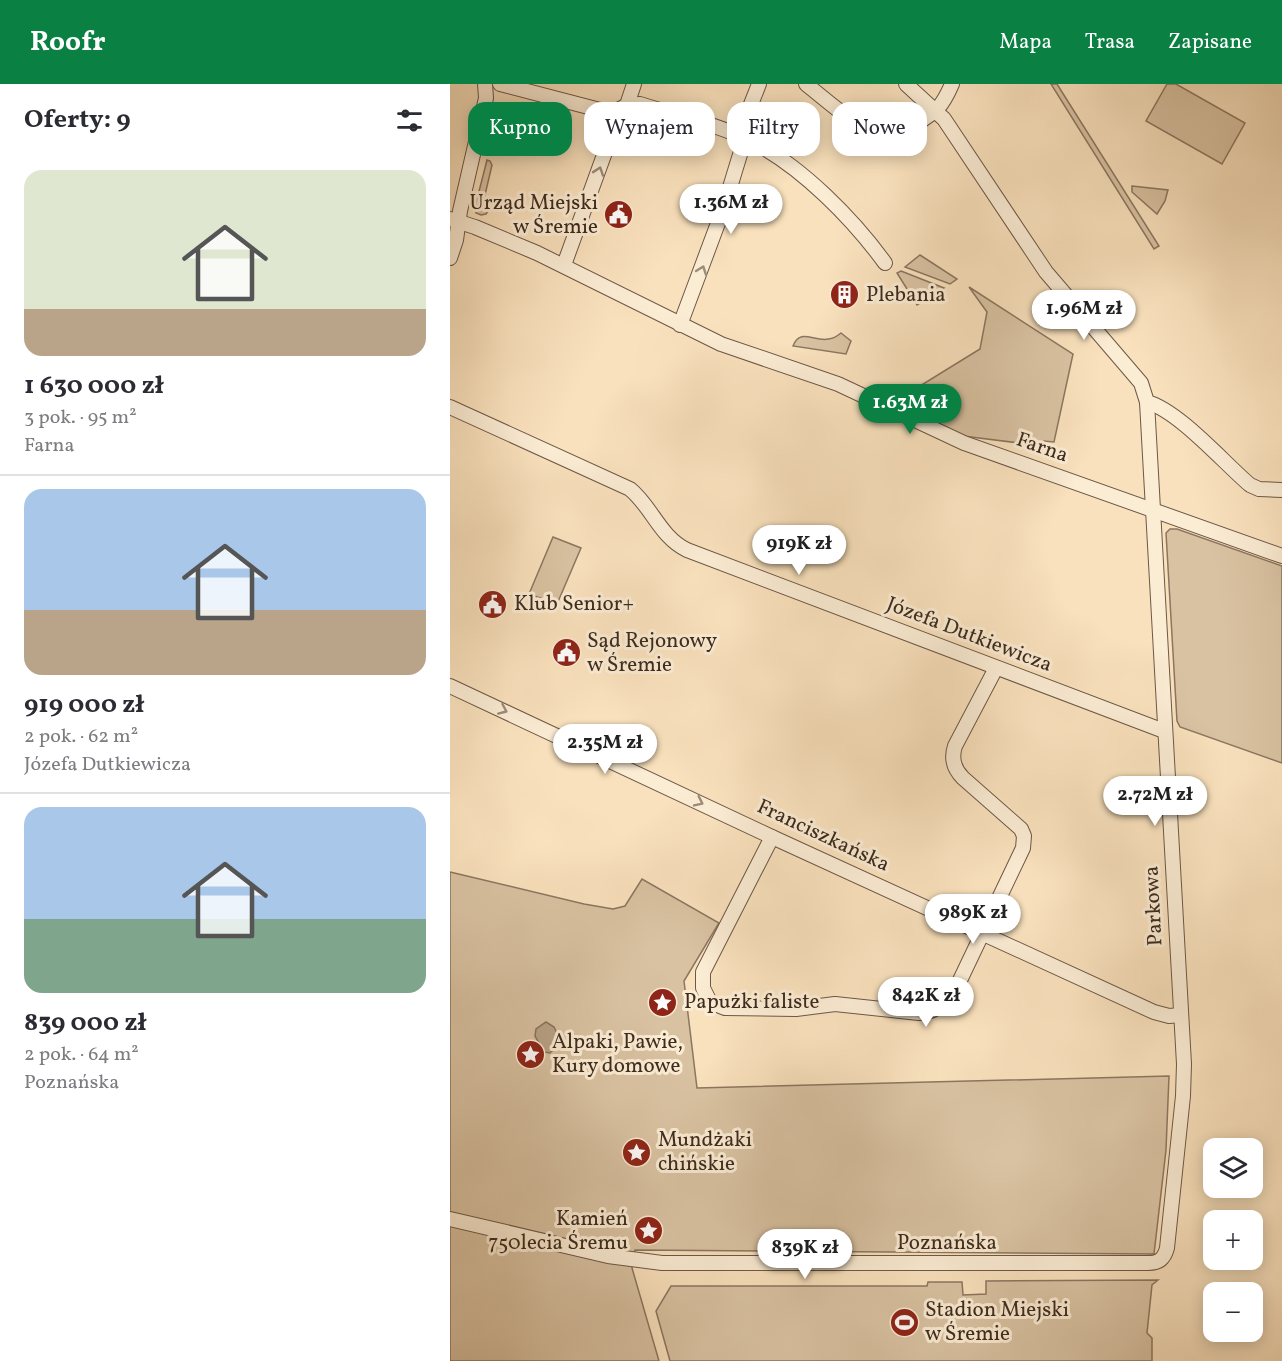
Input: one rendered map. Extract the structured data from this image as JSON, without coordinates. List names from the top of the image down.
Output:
{
  "streets": {
    "street": [
      "Farna",
      "Józefa Dutkiewicza",
      "Franciszkańska",
      "Parkowa",
      "Poznańska"
    ]
  },
  "crossings": [
    ["Farna", "Parkowa"],
    ["Józefa Dutkiewicza", "Parkowa"],
    ["Franciszkańska", "Parkowa"],
    ["Parkowa", "Poznańska"]
  ],
  "one_way": ["Franciszkańska"],
  "places": {
    "public building": ["Urząd Miejski w Śremie", "Klub Senior+", "Sąd Rejonowy w Śremie"],
    "building": ["Plebania"],
    "place": [
      "Papużki faliste",
      "Alpaki, Pawie, Kury domowe",
      "Mundżaki chińskie",
      "Kamień 750lecia Śremu"
    ],
    "sports": ["Stadion Miejski w Śremie"]
  },
  "page": {
    "header": "Roofr",
    "nav": ["Mapa", "Trasa", "Zapisane"],
    "heading": "Oferty: 9",
    "chip": [
      "Kupno",
      "Wynajem",
      "Filtry",
      "Nowe"
    ],
    "list": [
      {
        "name": "1 630 000 zł",
        "note": "3 pok. · 95 m² · Farna"
      },
      {
        "name": "919 000 zł",
        "note": "2 pok. · 62 m² · Józefa Dutkiewicza"
      },
      {
        "name": "839 000 zł",
        "note": "2 pok. · 64 m² · Poznańska"
      }
    ],
    "price": [
      "1.36M zł",
      "1.96M zł",
      "1.63M zł",
      "919K zł",
      "2.35M zł",
      "2.72M zł",
      "989K zł",
      "842K zł",
      "839K zł"
    ],
    "map_buttons": ["+", "−"]
  }
}
